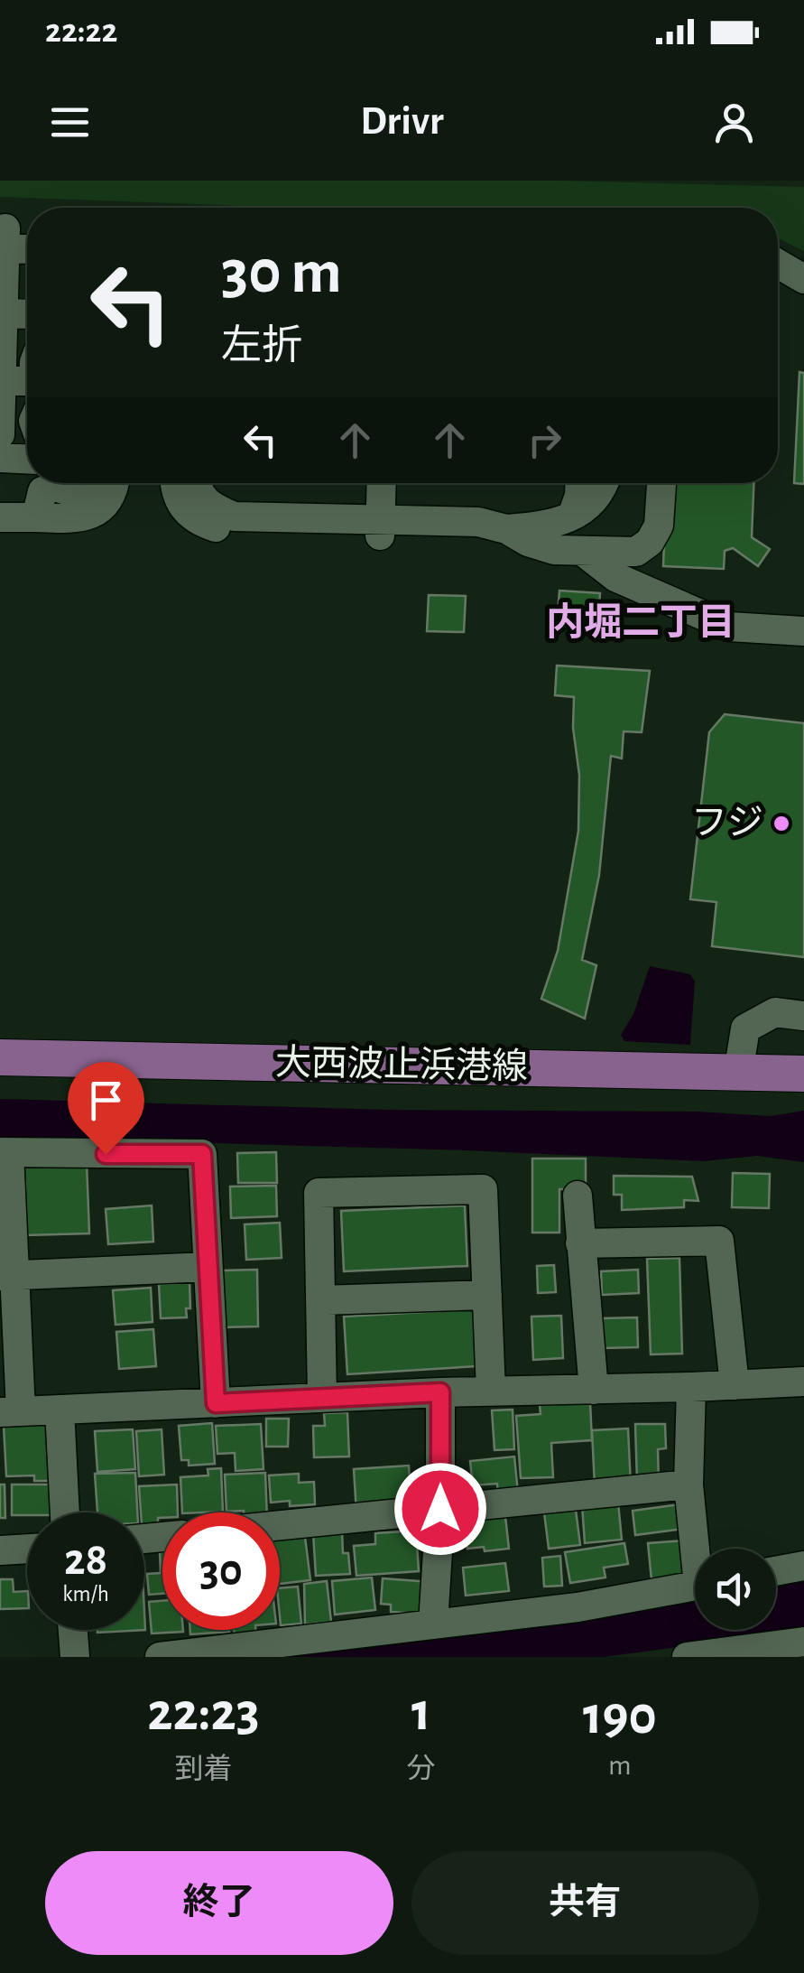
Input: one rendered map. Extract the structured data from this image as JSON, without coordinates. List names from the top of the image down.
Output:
{
  "streets": {
    "main road": ["大西波止浜港線"]
  },
  "districts": ["内堀二丁目"],
  "places": ["フジ"],
  "page": {
    "status": "22:22",
    "header": "Drivr",
    "turn": ["30 m", "左折"],
    "speed": "28 km/h",
    "limit": "30",
    "eta": [
      "22:23",
      "到着",
      "1",
      "分",
      "190",
      "m"
    ],
    "buttons": ["終了", "共有"]
  }
}
